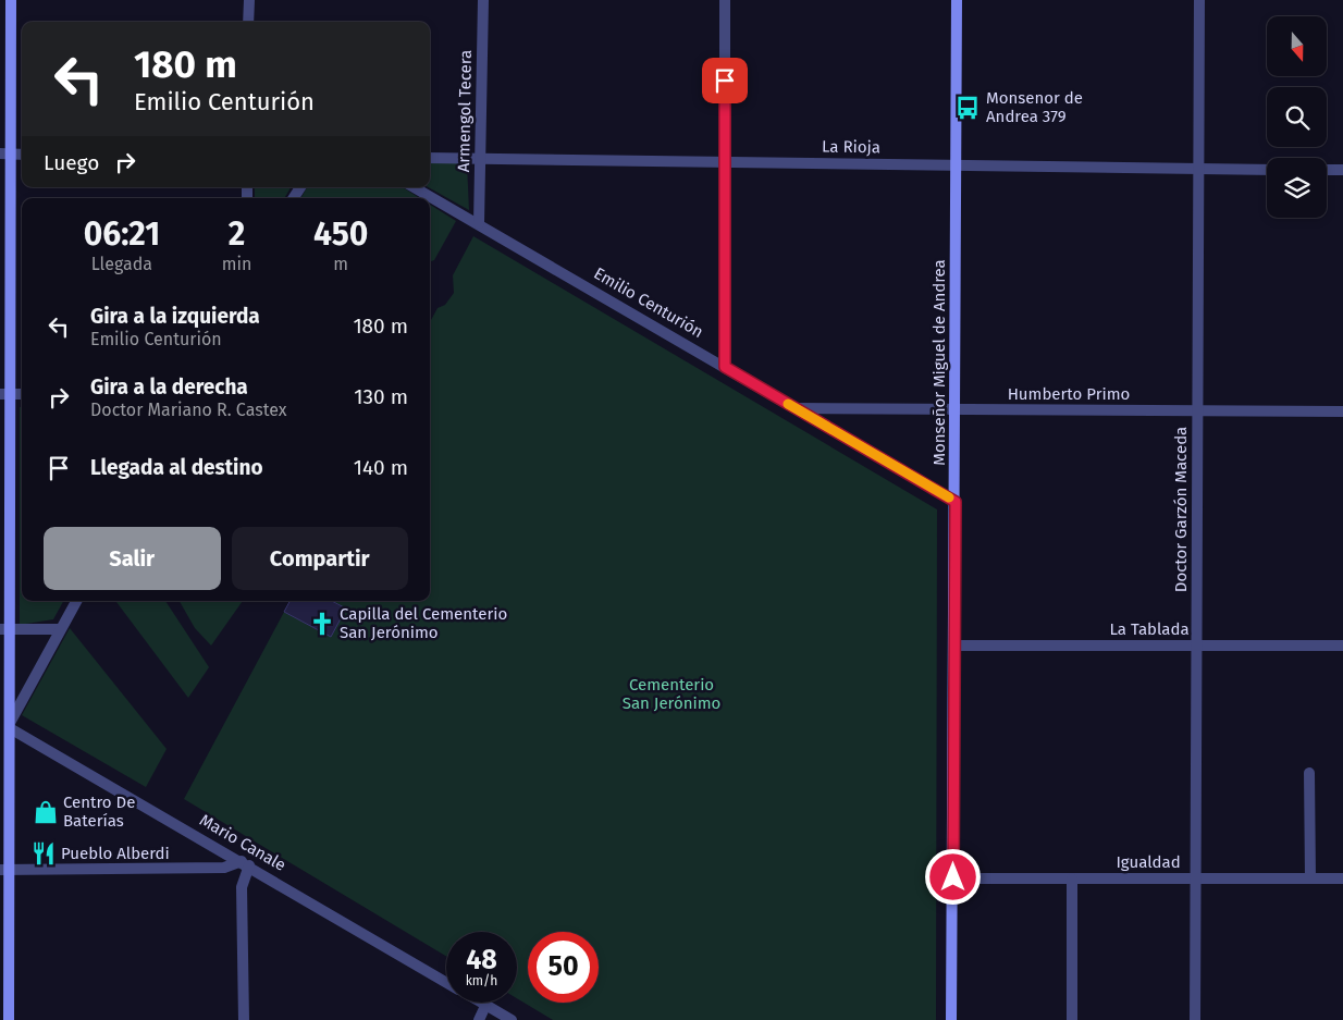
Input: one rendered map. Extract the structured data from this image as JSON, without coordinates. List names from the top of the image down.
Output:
{
  "streets": {
    "main road": ["Monseñor Miguel de Andrea"],
    "street": [
      "Armengol Tecera",
      "La Rioja",
      "Emilio Centurión",
      "Humberto Primo",
      "Doctor Garzón Maceda",
      "La Tablada",
      "Mario Canale",
      "Igualdad"
    ]
  },
  "crossings": [
    ["Armengol Tecera", "La Rioja"],
    ["Armengol Tecera", "Emilio Centurión"],
    ["La Rioja", "Monseñor Miguel de Andrea"],
    ["La Rioja", "Doctor Garzón Maceda"],
    ["Emilio Centurión", "Monseñor Miguel de Andrea"],
    ["Emilio Centurión", "Humberto Primo"],
    ["Monseñor Miguel de Andrea", "Humberto Primo"],
    ["Monseñor Miguel de Andrea", "La Tablada"],
    ["Monseñor Miguel de Andrea", "Igualdad"],
    ["Humberto Primo", "Doctor Garzón Maceda"],
    ["Doctor Garzón Maceda", "La Tablada"],
    ["Doctor Garzón Maceda", "Igualdad"]
  ],
  "parks": ["Cementerio San Jerónimo"],
  "places": {
    "bus stop": ["Monsenor de Andrea 379"],
    "church": ["Capilla del Cementerio San Jerónimo"],
    "shop": ["Centro De Baterías"],
    "restaurant": ["Pueblo Alberdi"]
  },
  "north": "bottom",
  "page": {
    "turn": ["180 m", "Emilio Centurión"],
    "then": "Luego",
    "eta": [
      "06:21",
      "Llegada",
      "2",
      "min",
      "450",
      "m"
    ],
    "list": [
      {
        "name": "Gira a la izquierda",
        "note": "Emilio Centurión",
        "value": "180 m"
      },
      {
        "name": "Gira a la derecha",
        "note": "Doctor Mariano R. Castex",
        "value": "130 m"
      },
      {
        "name": "Llegada al destino",
        "value": "140 m"
      }
    ],
    "buttons": ["Salir", "Compartir"],
    "speed": "48 km/h",
    "limit": "50"
  }
}
